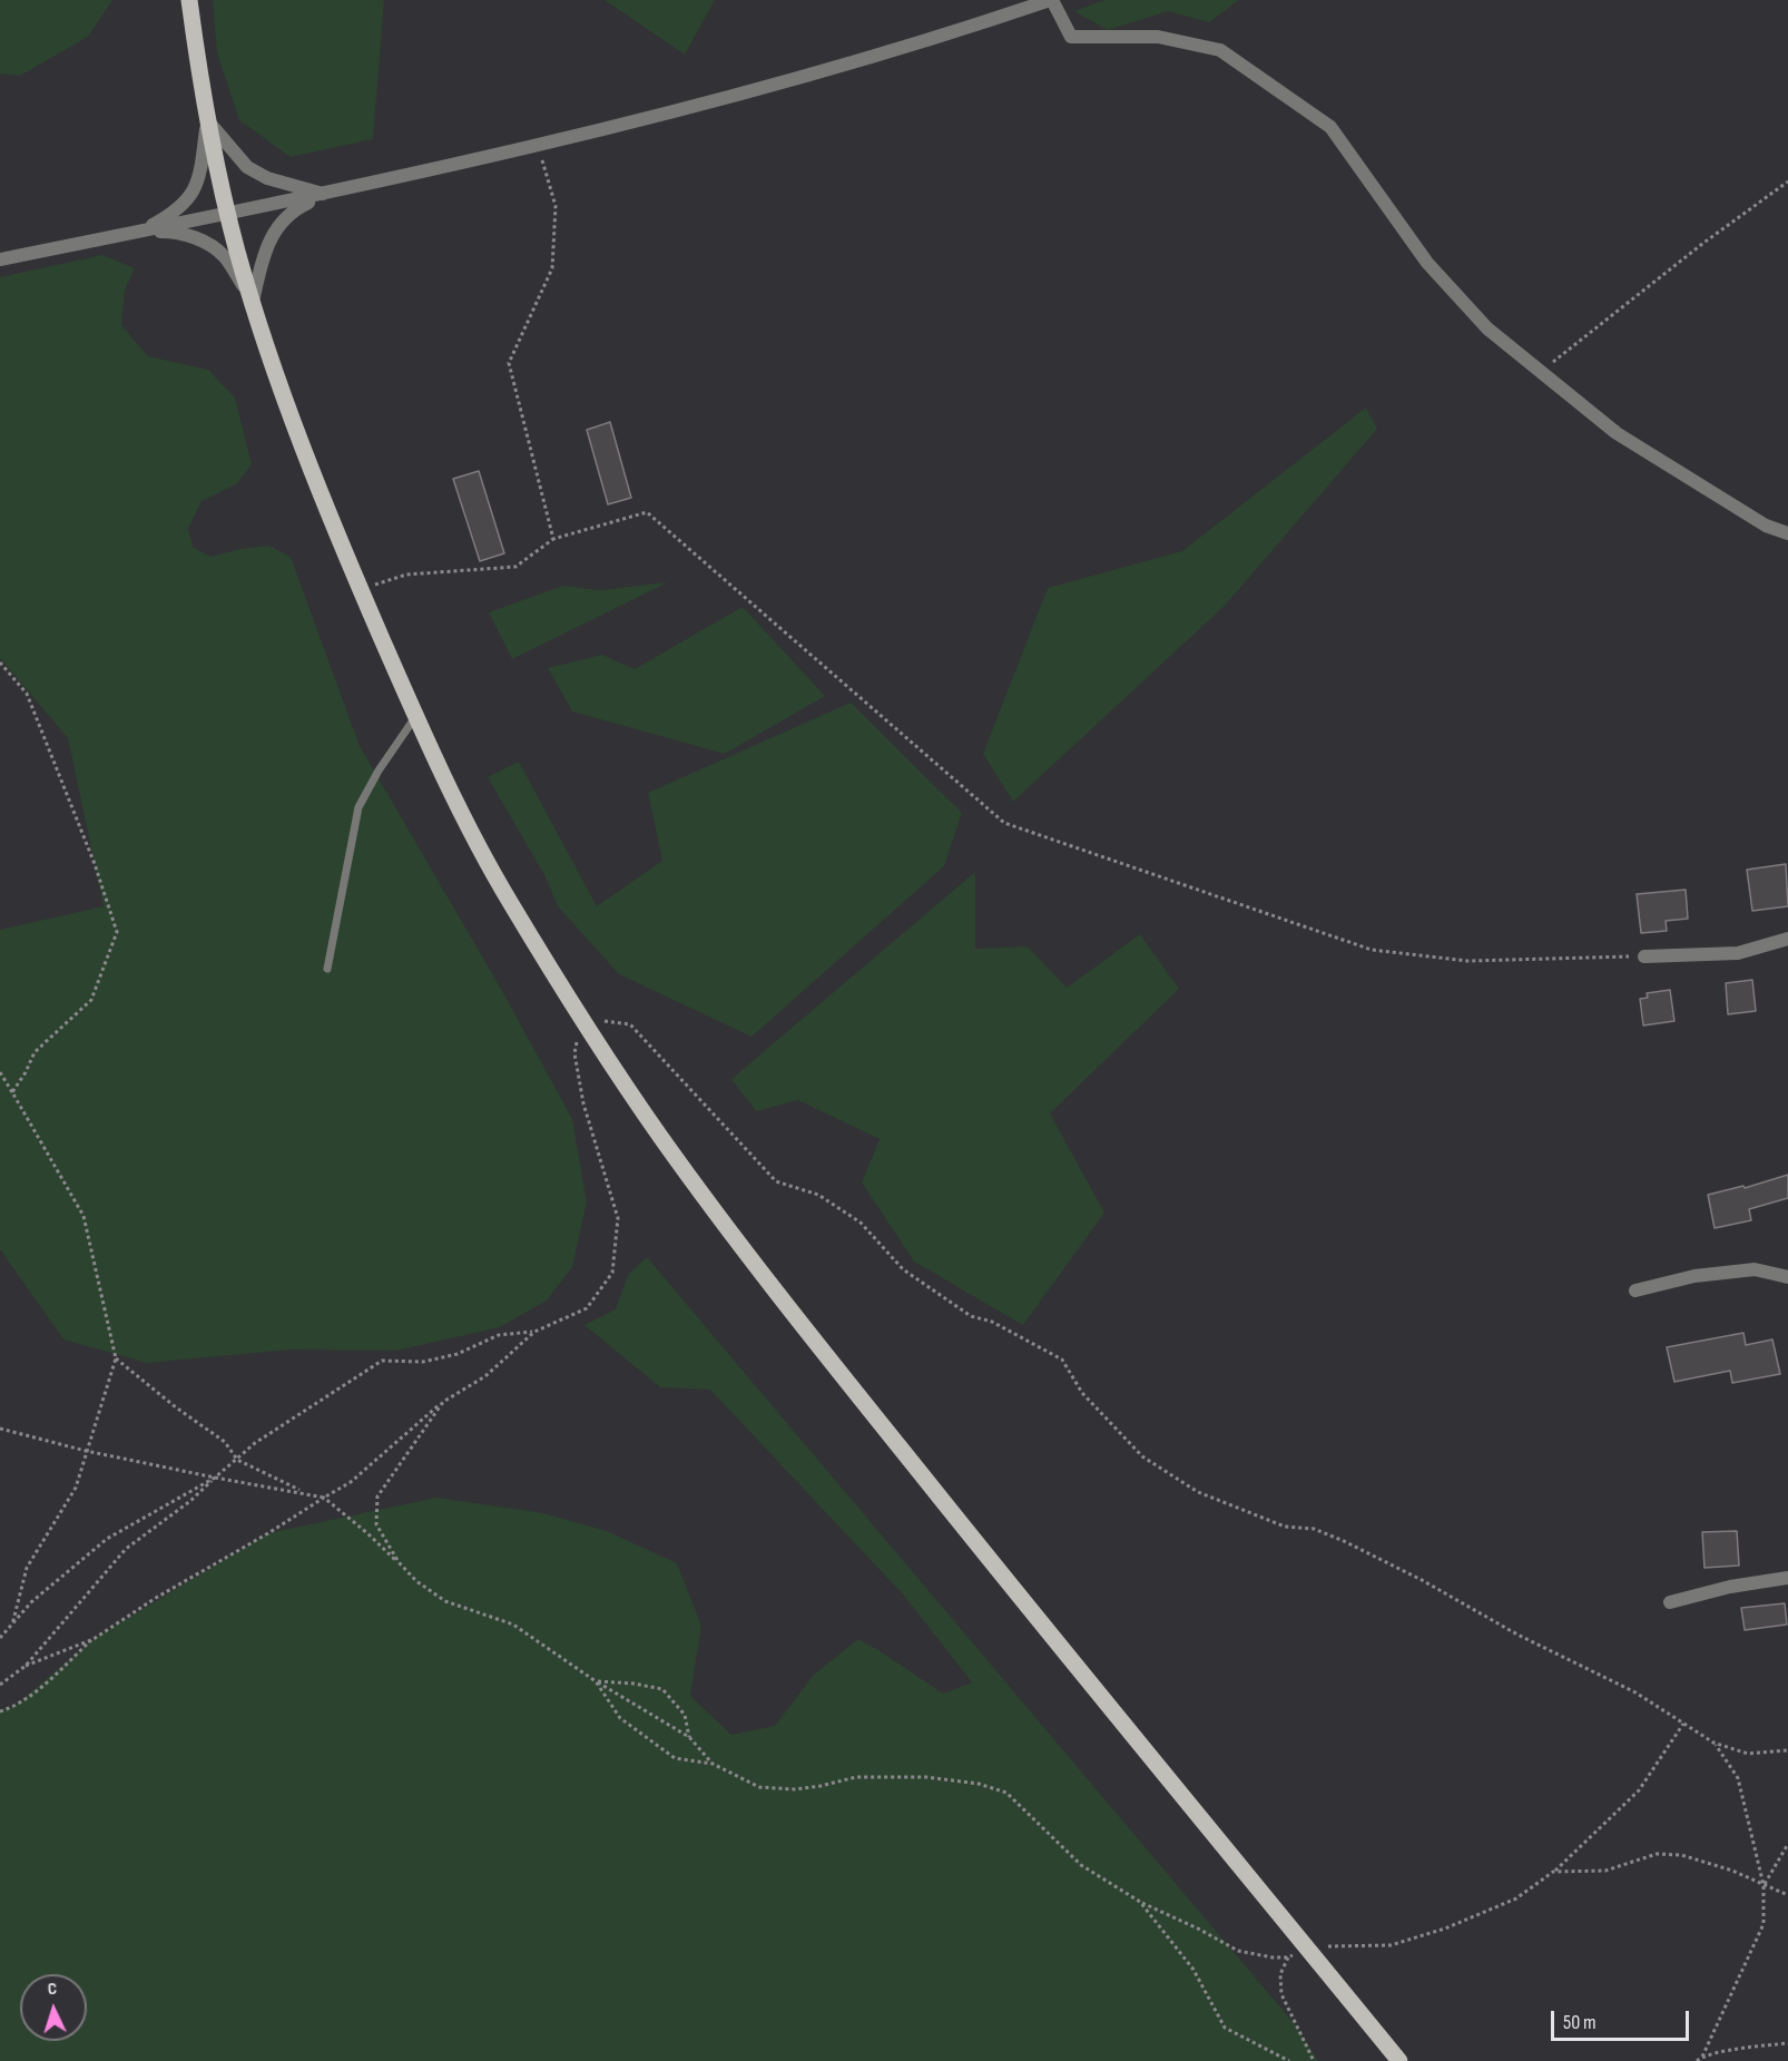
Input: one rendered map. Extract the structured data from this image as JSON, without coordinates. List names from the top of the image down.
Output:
{
  "scale_bar": "50 m",
  "north": "top"
}
